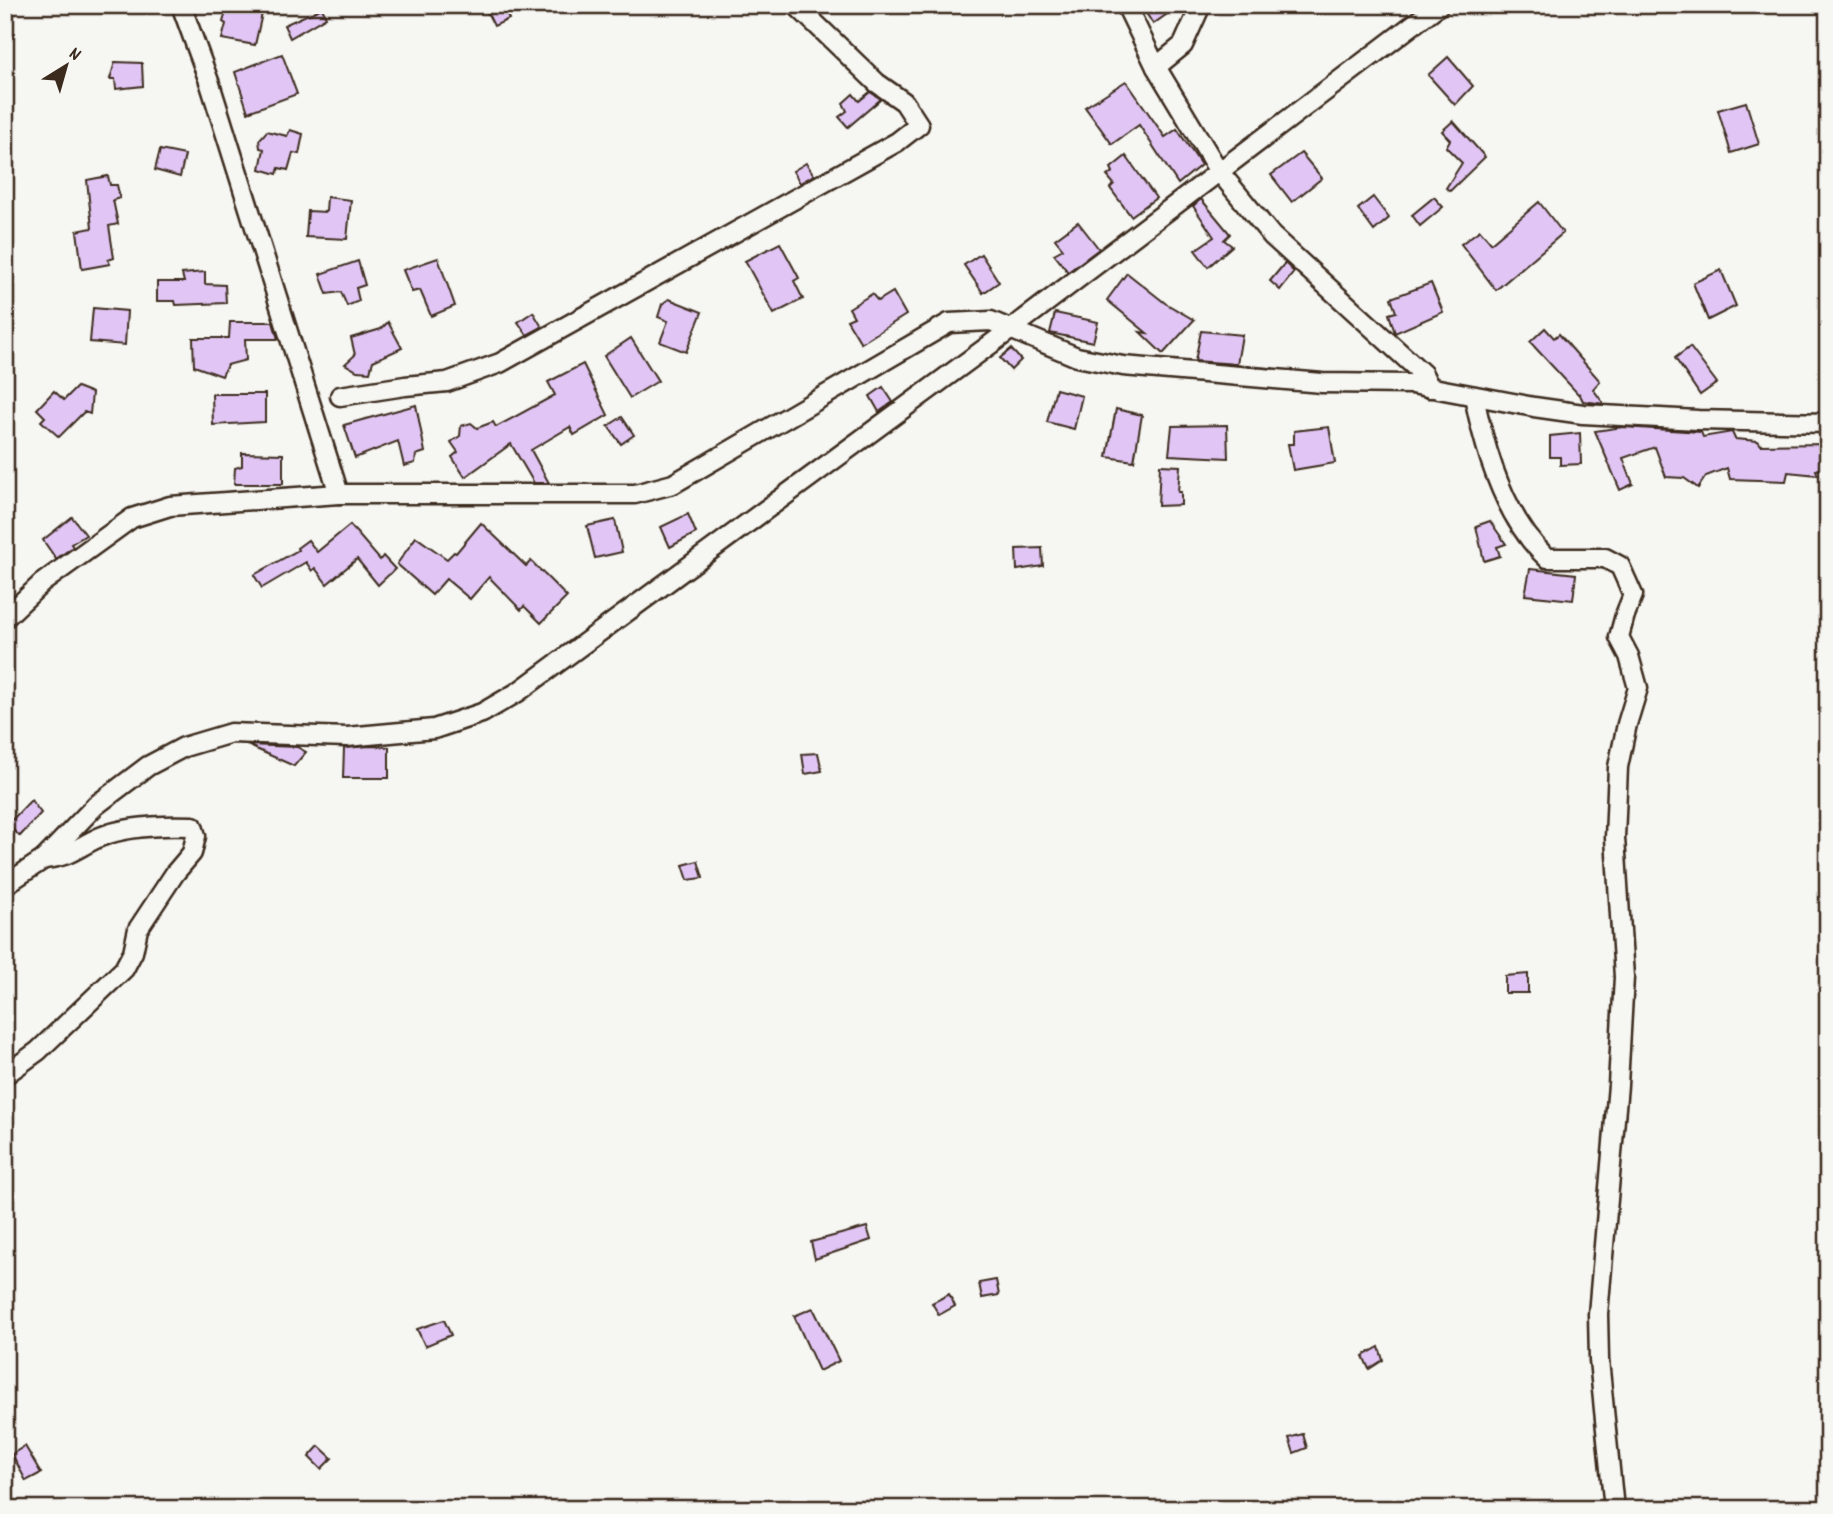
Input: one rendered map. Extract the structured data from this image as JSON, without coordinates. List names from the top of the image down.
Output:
{
  "north": "top right"
}
